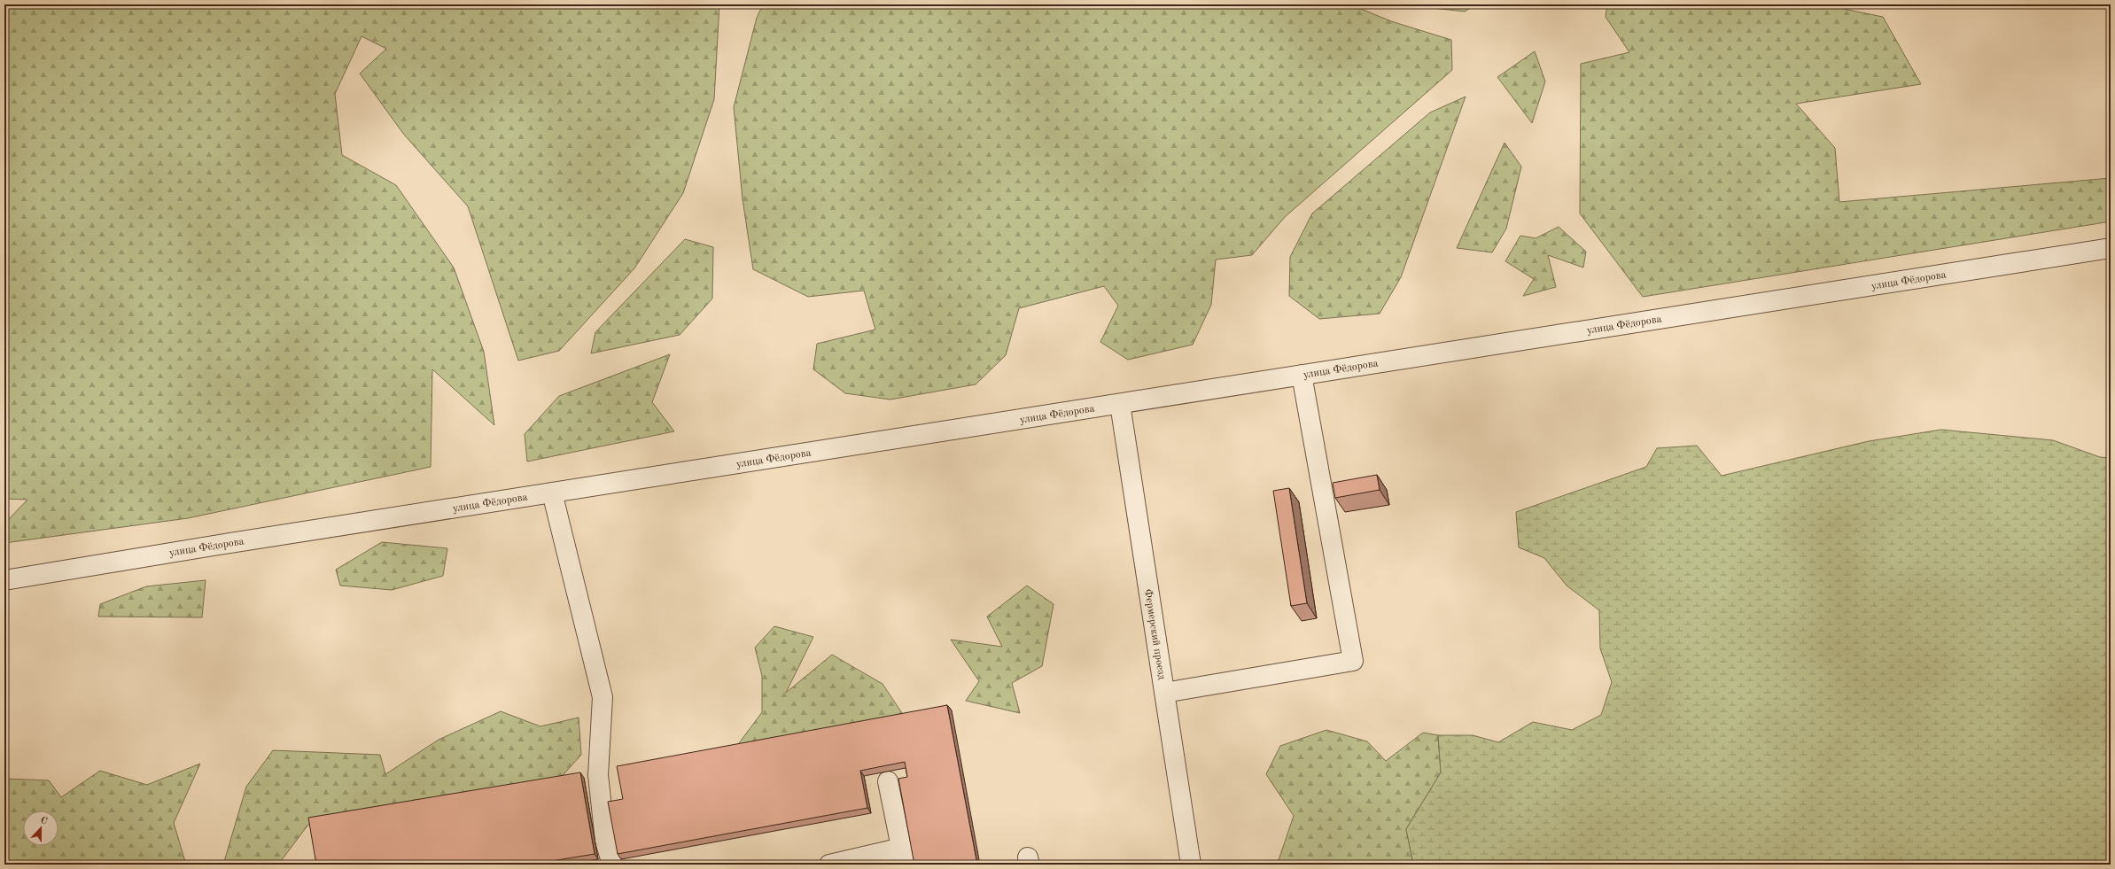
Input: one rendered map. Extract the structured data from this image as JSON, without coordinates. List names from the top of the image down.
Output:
{
  "streets": {
    "street": ["улица Фёдорова", "Фермерский проезд"]
  },
  "crossings": [
    ["улица Фёдорова", "Фермерский проезд"]
  ],
  "north": "top"
}
